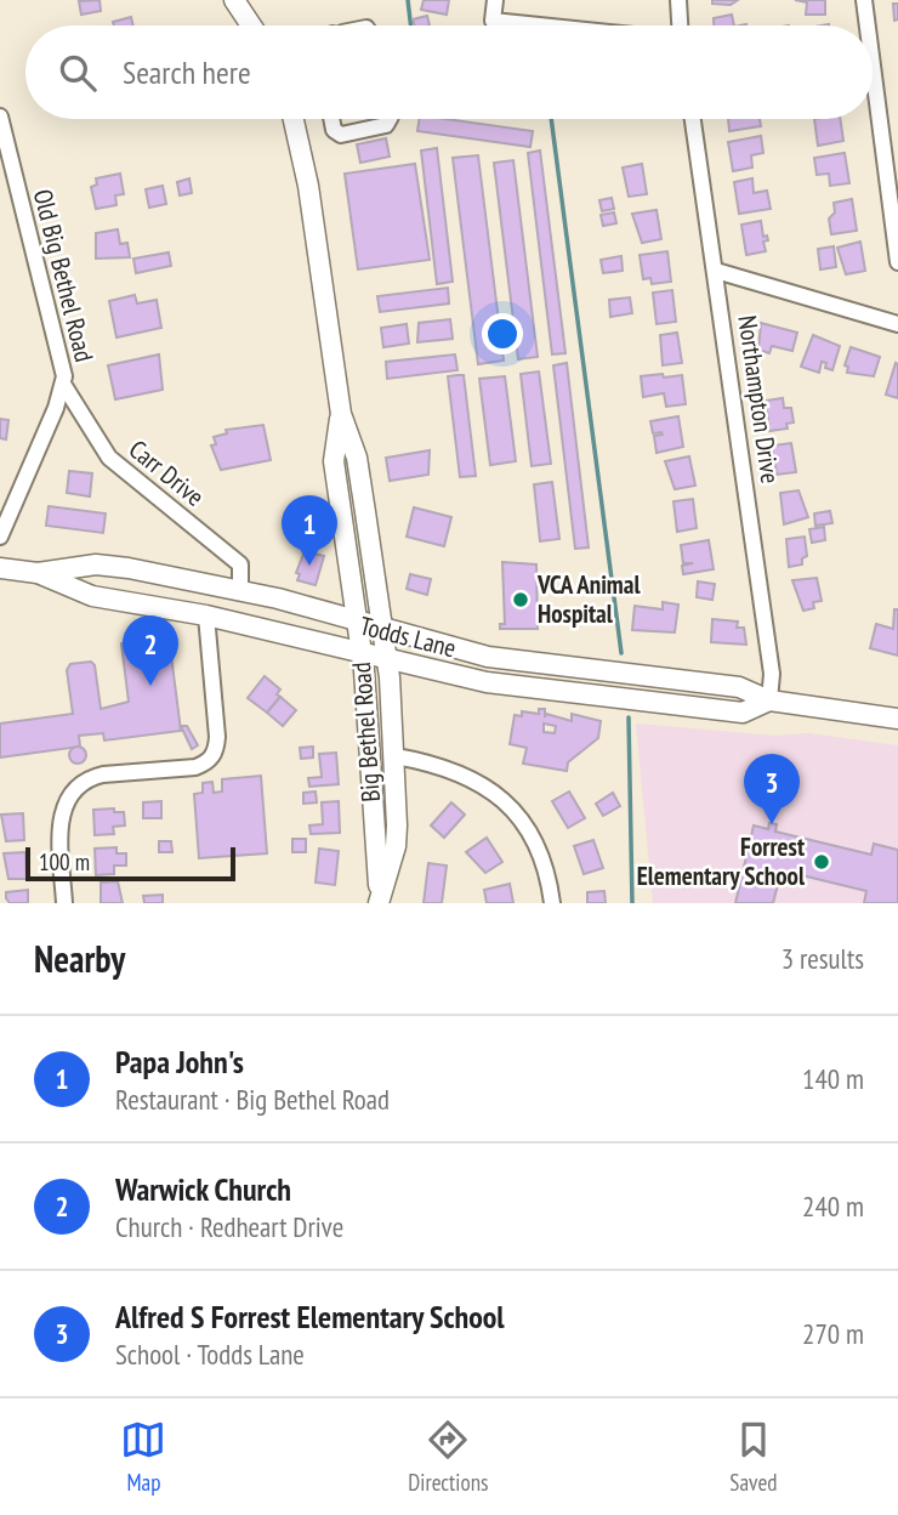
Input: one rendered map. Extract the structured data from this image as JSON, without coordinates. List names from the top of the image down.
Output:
{
  "streets": {
    "main road": ["Todds Lane", "Big Bethel Road"],
    "street": ["Old Big Bethel Road", "Northampton Drive", "Carr Drive"]
  },
  "crossings": [
    ["Old Big Bethel Road", "Carr Drive"],
    ["Northampton Drive", "Todds Lane"],
    ["Carr Drive", "Todds Lane"],
    ["Todds Lane", "Big Bethel Road"]
  ],
  "places": ["VCA Animal Hospital", "Forrest Elementary School"],
  "scale_bar": "100 m",
  "page": {
    "search": "Search here",
    "pins": ["1", "2", "3"],
    "scale": "100 m",
    "heading": ["Nearby", "3 results"],
    "list": [
      {
        "mark": "1",
        "name": "Papa John's",
        "note": "Restaurant · Big Bethel Road",
        "value": "140 m"
      },
      {
        "mark": "2",
        "name": "Warwick Church",
        "note": "Church · Redheart Drive",
        "value": "240 m"
      },
      {
        "mark": "3",
        "name": "Alfred S Forrest Elementary School",
        "note": "School · Todds Lane",
        "value": "270 m"
      }
    ],
    "nav": ["Map", "Directions", "Saved"]
  }
}
